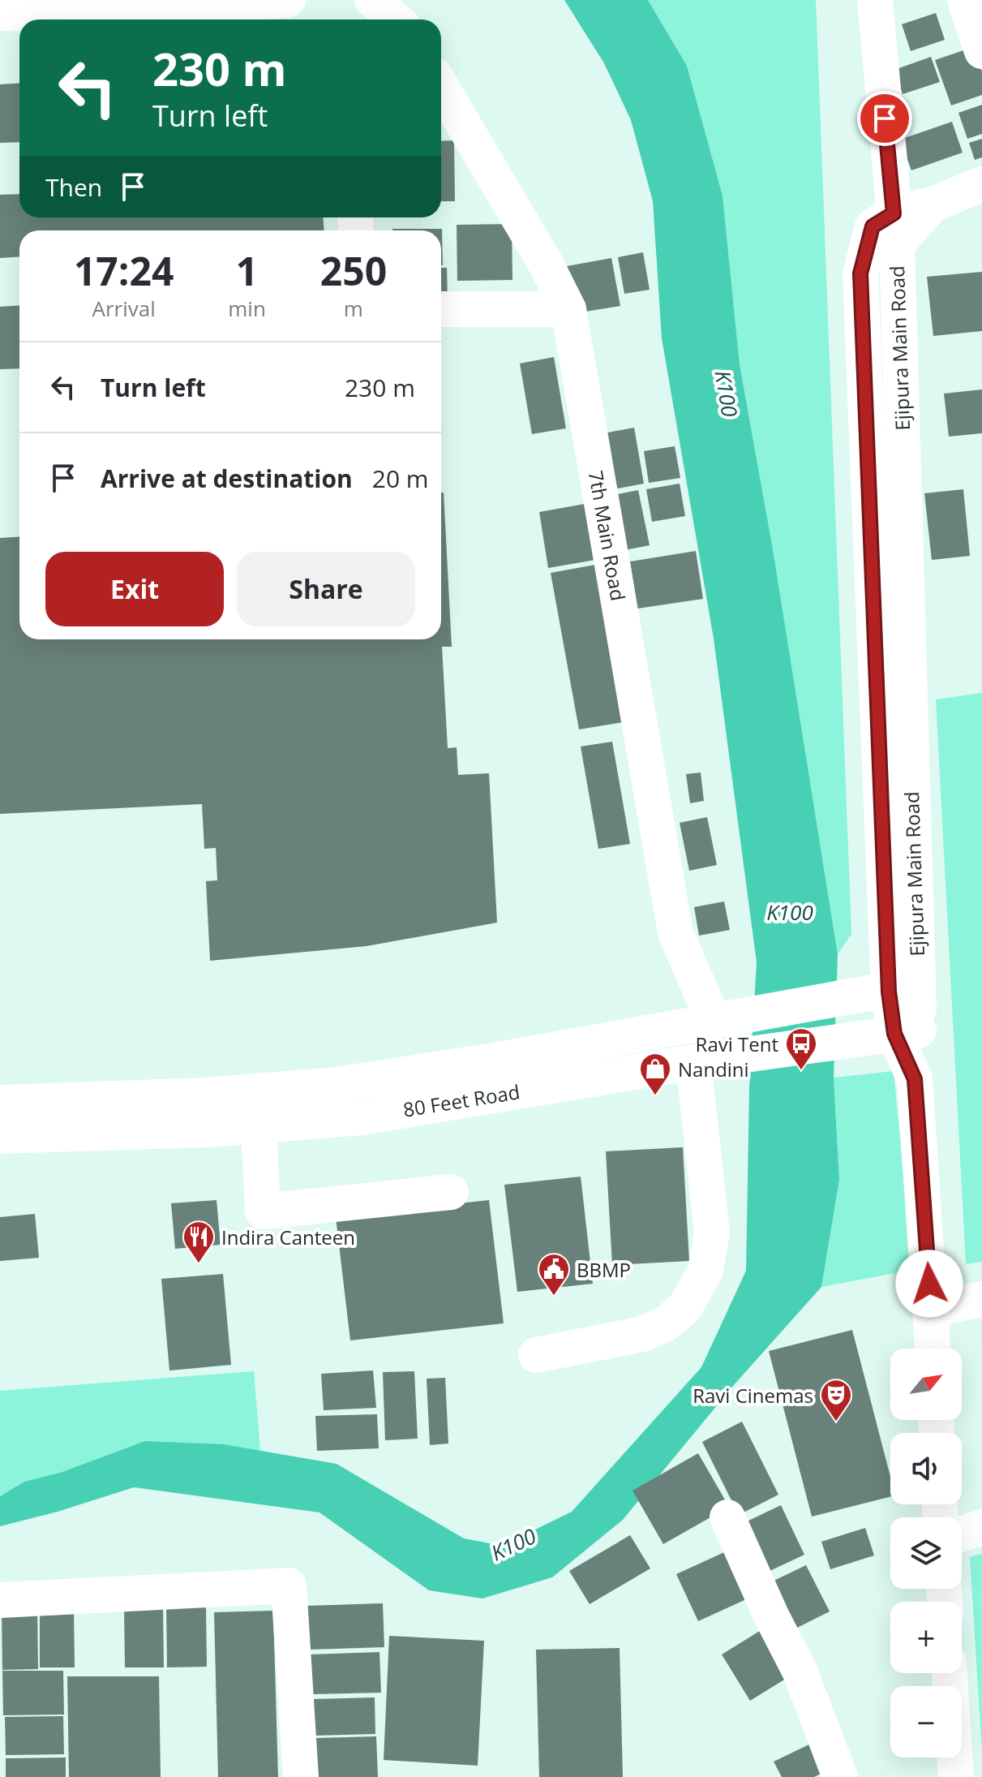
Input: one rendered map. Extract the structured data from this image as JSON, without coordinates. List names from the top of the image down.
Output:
{
  "streets": {
    "main road": ["Ejipura Main Road", "7th Main Road", "80 Feet Road"]
  },
  "crossings": [
    ["Ejipura Main Road", "80 Feet Road"],
    ["7th Main Road", "80 Feet Road"]
  ],
  "water": ["K100"],
  "places": {
    "bus stop": ["Ravi Tent"],
    "shop": ["Nandini"],
    "restaurant": ["Indira Canteen"],
    "public building": ["BBMP"],
    "theatre": ["Ravi Cinemas"]
  },
  "north": "top right",
  "page": {
    "turn": ["230 m", "Turn left"],
    "then": "Then",
    "eta": [
      "17:24",
      "Arrival",
      "1",
      "min",
      "250",
      "m"
    ],
    "list": [
      {
        "name": "Turn left",
        "value": "230 m"
      },
      {
        "name": "Arrive at destination",
        "value": "20 m"
      }
    ],
    "buttons": ["Exit", "Share"],
    "map_buttons": ["+", "−"]
  }
}
